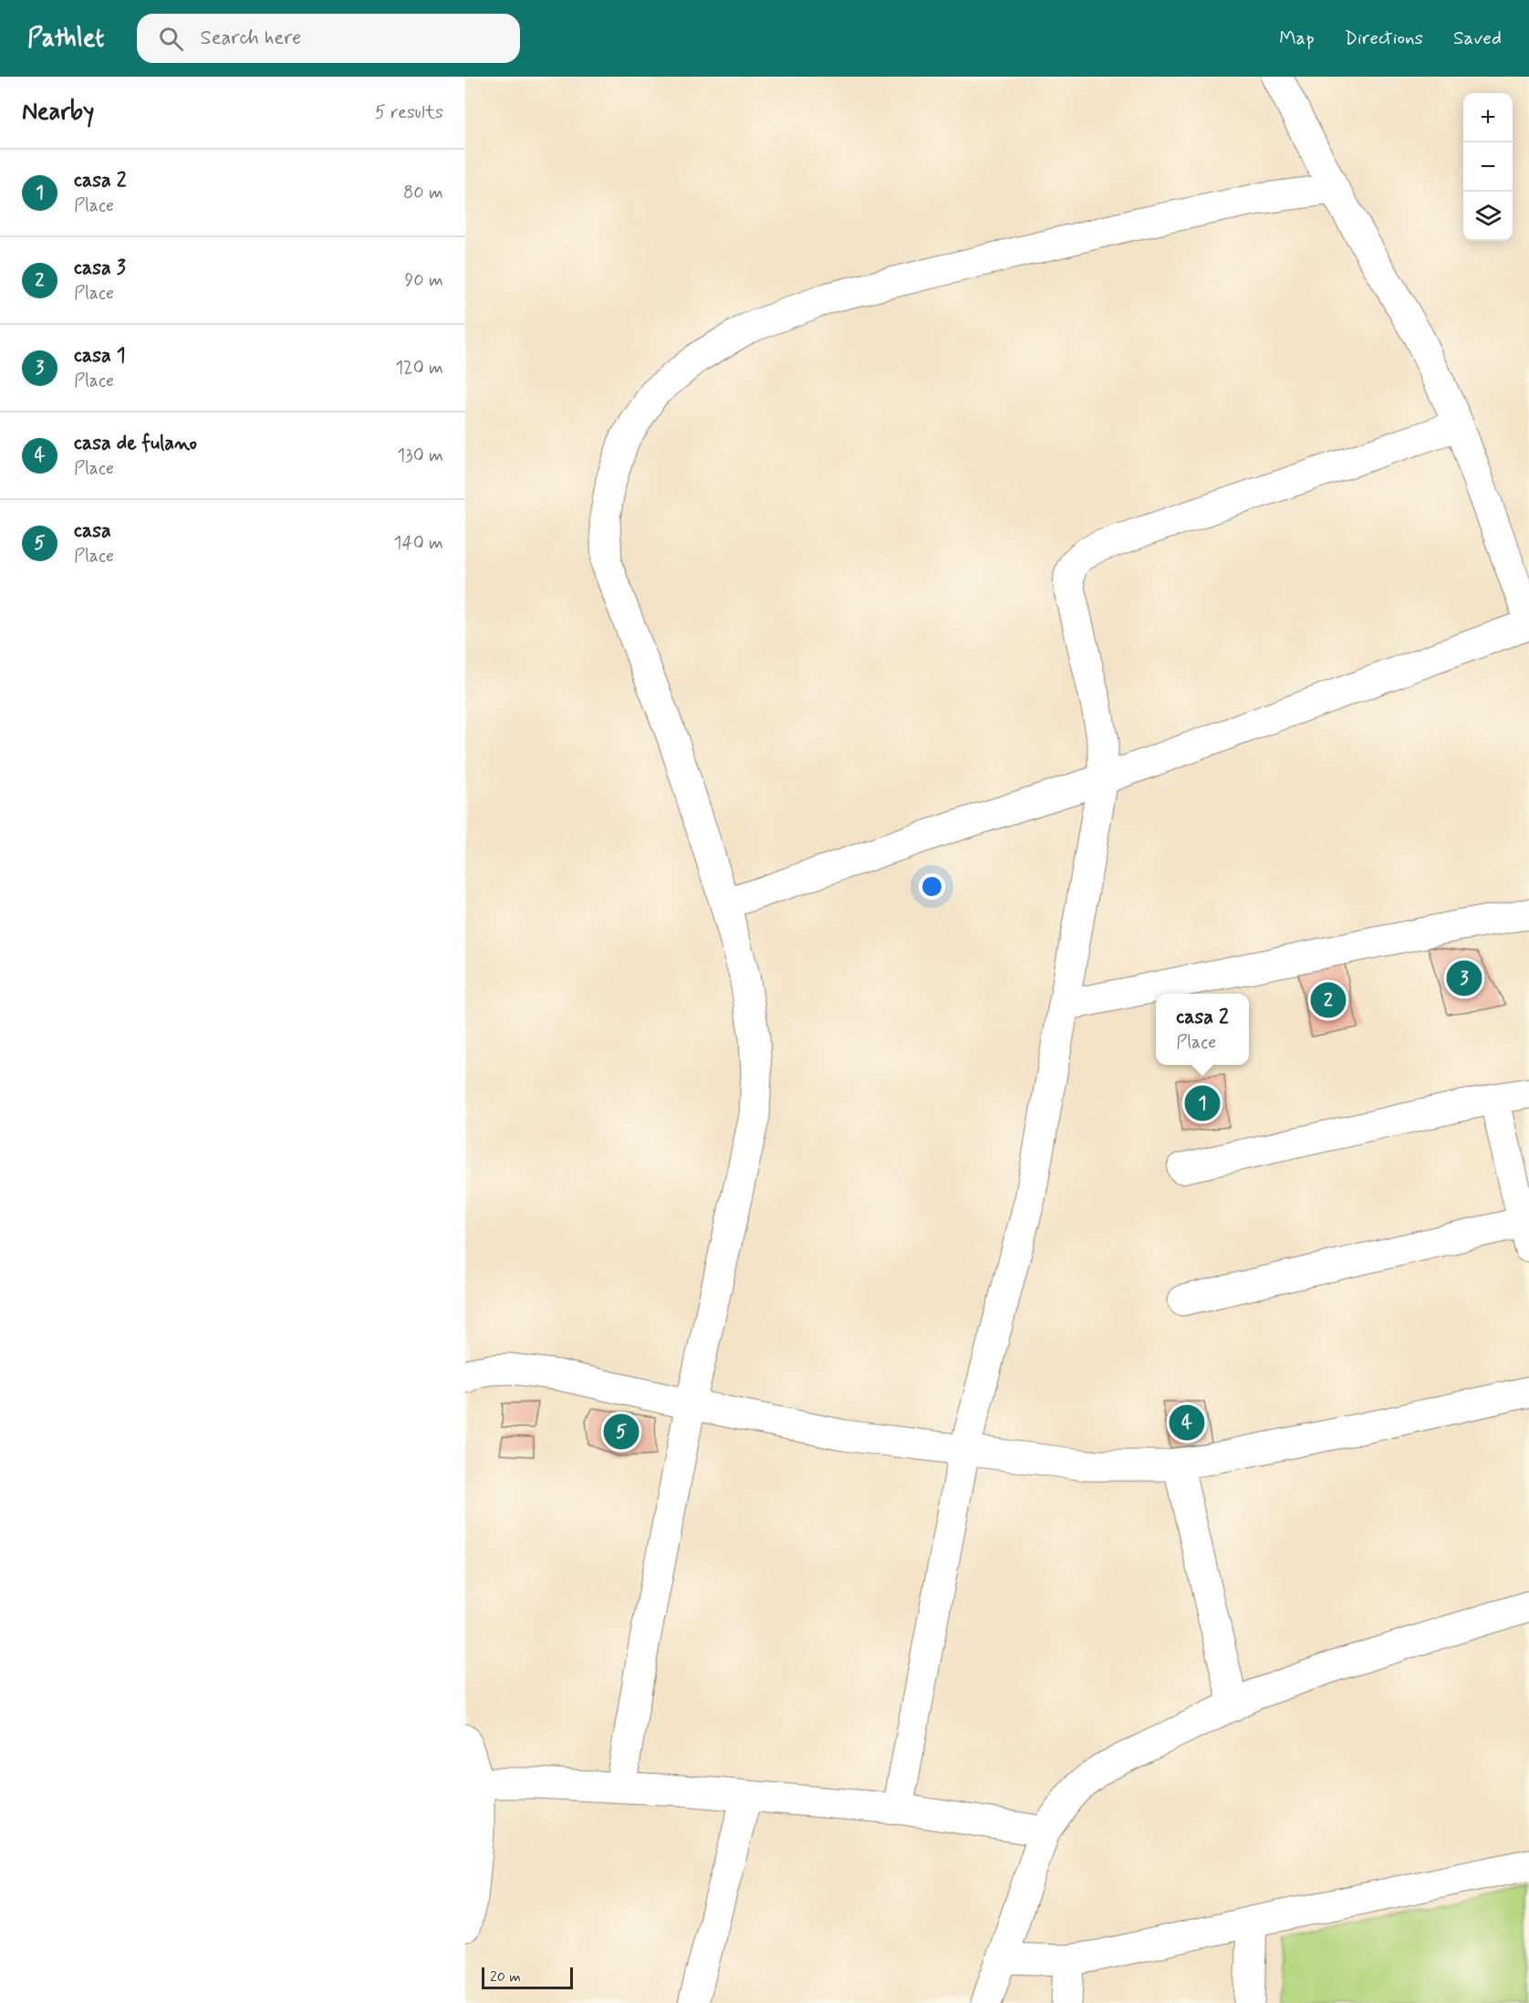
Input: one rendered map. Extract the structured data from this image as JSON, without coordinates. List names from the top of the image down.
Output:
{
  "scale_bar": "20 m",
  "page": {
    "header": "Pathlet",
    "search": "Search here",
    "nav": ["Map", "Directions", "Saved"],
    "heading": ["Nearby", "5 results"],
    "map_buttons": ["+", "−"],
    "list": [
      {
        "mark": "1",
        "name": "casa 2",
        "note": "Place",
        "value": "80 m"
      },
      {
        "mark": "2",
        "name": "casa 3",
        "note": "Place",
        "value": "90 m"
      },
      {
        "mark": "3",
        "name": "casa 1",
        "note": "Place",
        "value": "120 m"
      },
      {
        "mark": "4",
        "name": "casa de fulano",
        "note": "Place",
        "value": "130 m"
      },
      {
        "mark": "5",
        "name": "casa",
        "note": "Place",
        "value": "140 m"
      }
    ],
    "pins": [
      "3",
      "2",
      "1",
      "4",
      "5"
    ],
    "popup": ["casa 2", "Place"],
    "scale": "20 m"
  }
}
